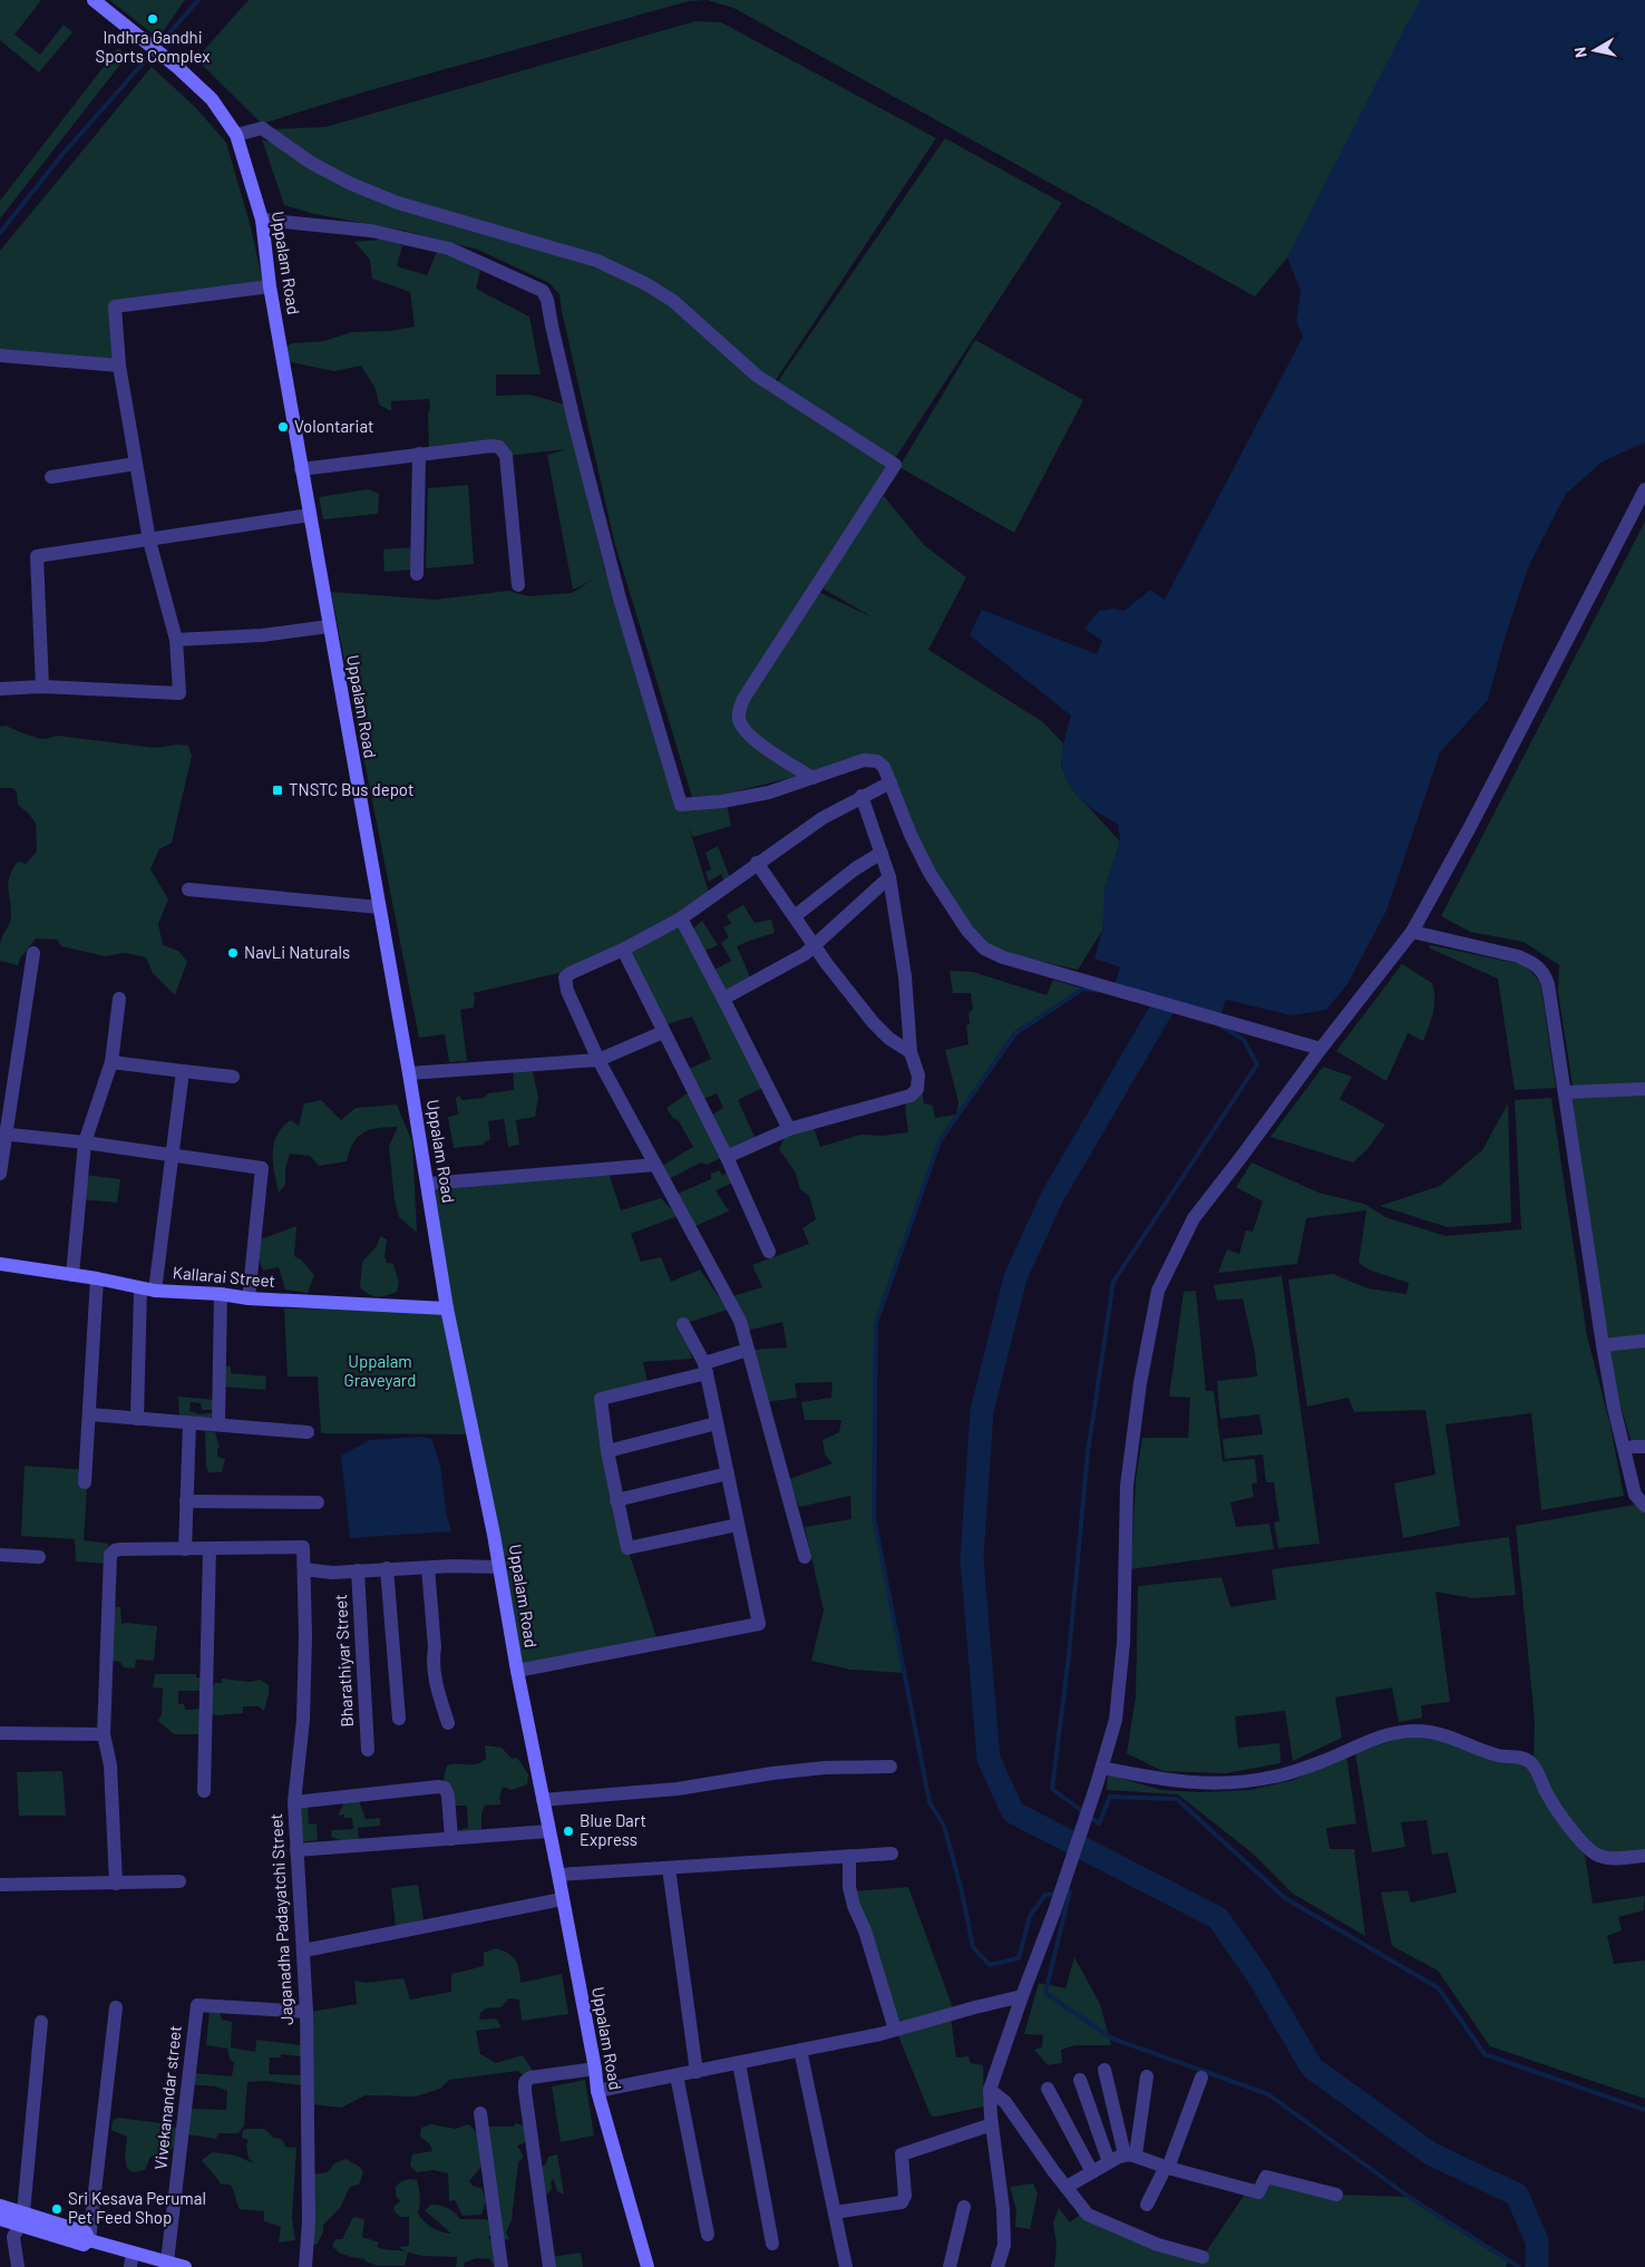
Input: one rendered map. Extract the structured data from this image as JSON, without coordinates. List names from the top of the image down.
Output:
{
  "streets": {
    "main road": ["Uppalam Road", "Kallarai Street"],
    "street": ["Bharathiyar Street", "Jaganadha Padayatchi Street", "Vivekanandar street"]
  },
  "crossings": [
    ["Uppalam Road", "Kallarai Street"],
    ["Jaganadha Padayatchi Street", "Vivekanandar street"]
  ],
  "parks": ["Uppalam Graveyard"],
  "places": {
    "other": [
      "Indhra Gandhi Sports Complex",
      "Volontariat",
      "NavLi Naturals",
      "Blue Dart Express",
      "Sri Kesava Perumal Pet Feed Shop"
    ],
    "transit": ["TNSTC Bus depot"]
  },
  "north": "left"
}
